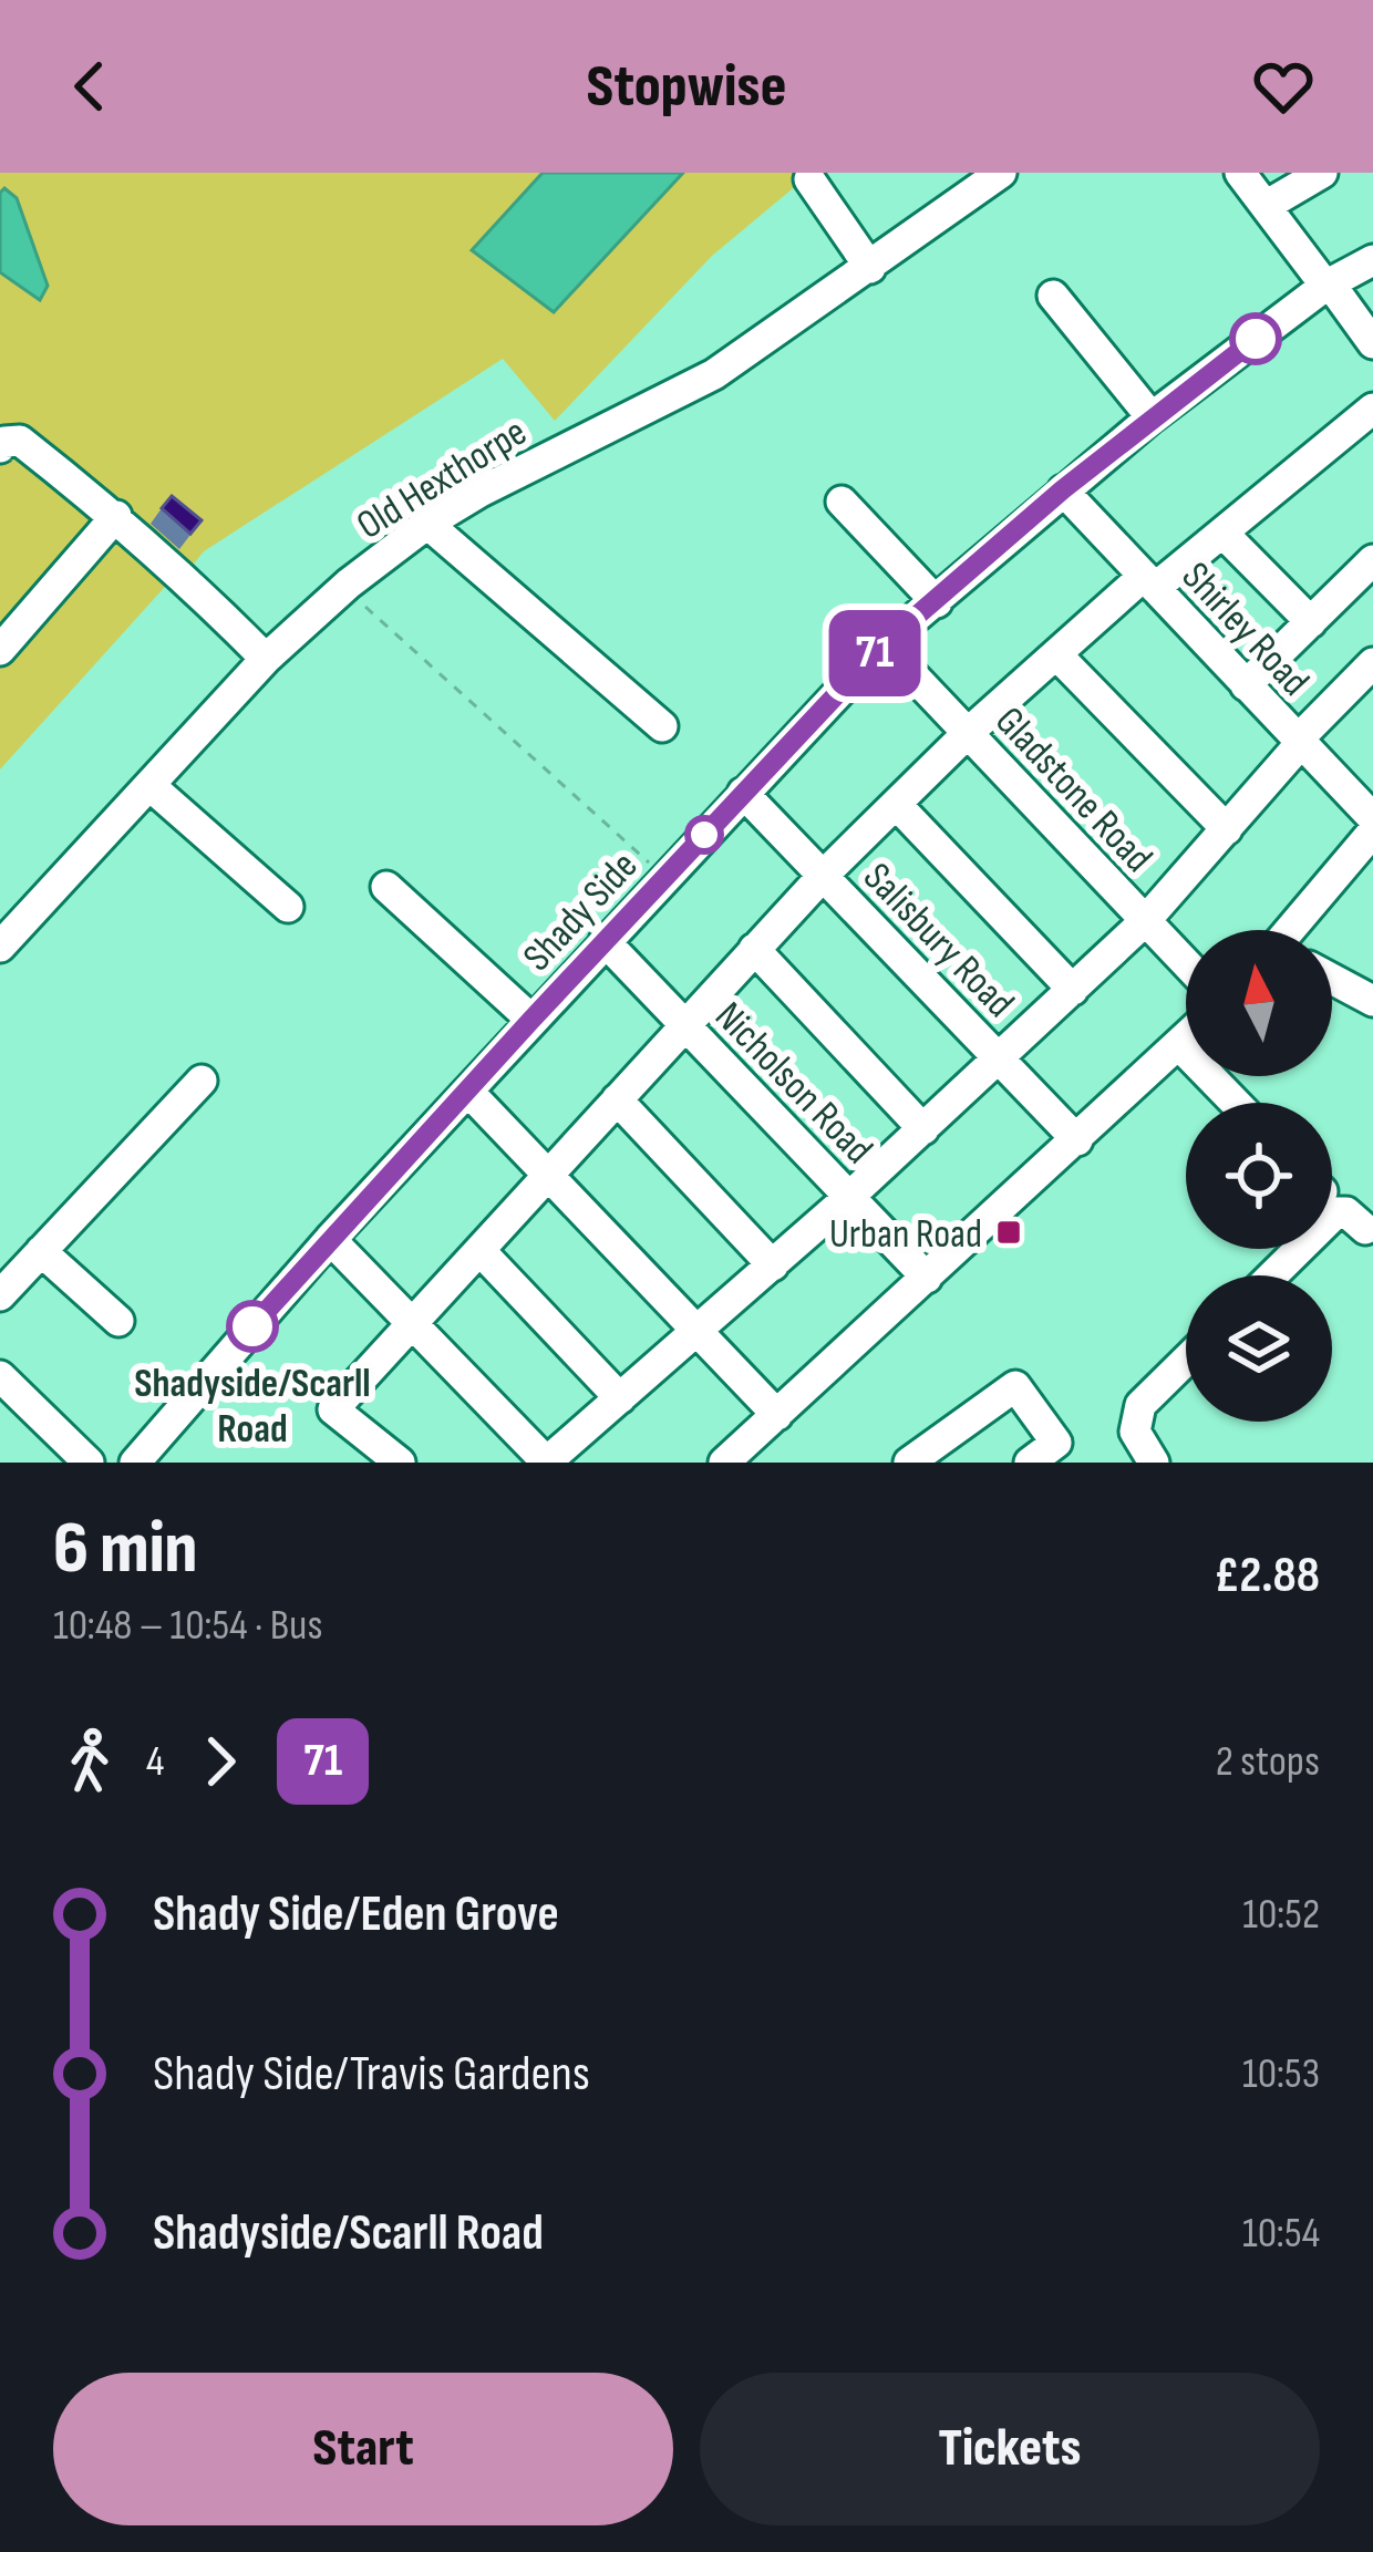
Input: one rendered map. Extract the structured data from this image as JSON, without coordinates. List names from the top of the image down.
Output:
{
  "streets": {
    "street": [
      "Old Hexthorpe",
      "Shirley Road",
      "Gladstone Road",
      "Shady Side",
      "Salisbury Road",
      "Nicholson Road"
    ]
  },
  "crossings": [
    ["Shirley Road", "Shady Side"],
    ["Gladstone Road", "Shady Side"],
    ["Shady Side", "Salisbury Road"],
    ["Shady Side", "Nicholson Road"]
  ],
  "places": {
    "transit": ["Urban Road"],
    "other": ["Shadyside/Scarll Road"]
  },
  "lines": ["bus line 71"],
  "north": "top",
  "page": {
    "header": "Stopwise",
    "on_map": "71",
    "heading": ["6 min", "10:48 – 10:54 · Bus", "£2.88"],
    "legs": ["4", "71", "2 stops"],
    "list": [
      {
        "name": "Shady Side/Eden Grove",
        "value": "10:52"
      },
      {
        "name": "Shady Side/Travis Gardens",
        "value": "10:53"
      },
      {
        "name": "Shadyside/Scarll Road",
        "value": "10:54"
      }
    ],
    "buttons": ["Start", "Tickets"]
  }
}
